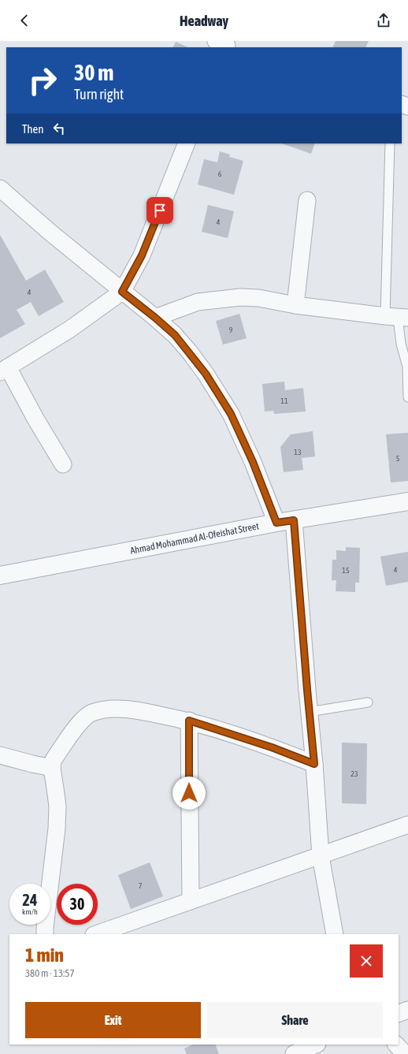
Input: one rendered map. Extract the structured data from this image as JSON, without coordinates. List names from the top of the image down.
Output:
{
  "streets": {
    "street": ["Ahmad Mohammad Al-Ofeishat Street"]
  },
  "house_numbers": [
    "6",
    "4",
    "4",
    "9",
    "11",
    "13",
    "5",
    "4",
    "15",
    "23",
    "7"
  ],
  "page": {
    "header": "Headway",
    "turn": ["30 m", "Turn right"],
    "then": "Then",
    "speed": "24 km/h",
    "limit": "30",
    "heading": ["1 min", "380 m · 13:57"],
    "buttons": ["Exit", "Share"]
  }
}
